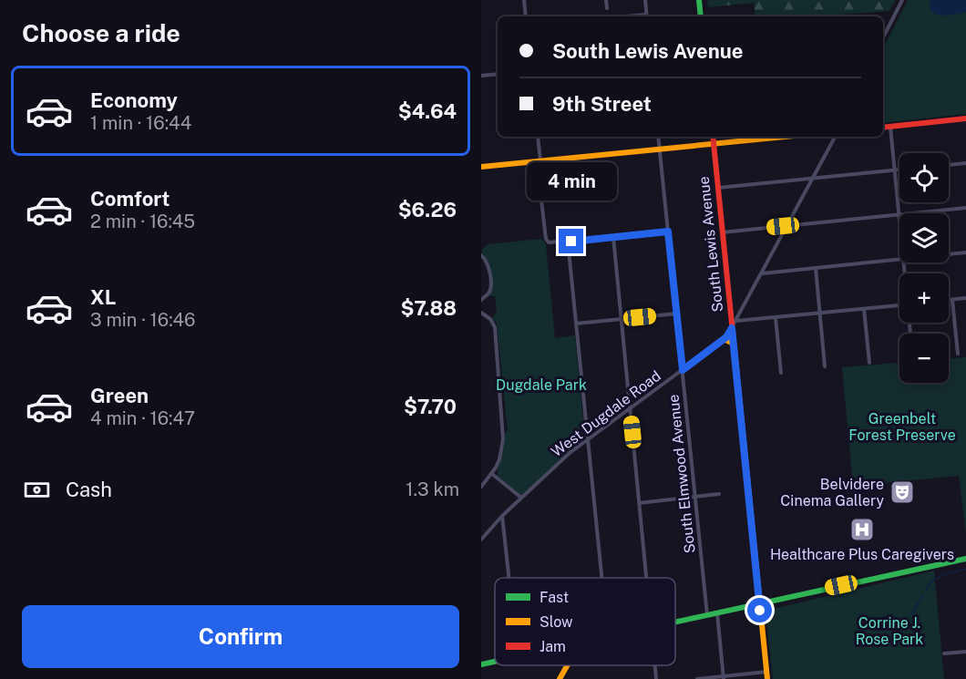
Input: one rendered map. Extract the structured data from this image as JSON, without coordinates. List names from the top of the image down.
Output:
{
  "streets": {
    "main road": ["South Lewis Avenue"],
    "street": ["West Dugdale Road", "South Elmwood Avenue"]
  },
  "crossings": [
    ["South Lewis Avenue", "West Dugdale Road"],
    ["West Dugdale Road", "South Elmwood Avenue"]
  ],
  "parks": ["Dugdale Park", "Greenbelt Forest Preserve", "Corrine J. Rose Park"],
  "places": {
    "theatre": ["Belvidere Cinema Gallery"],
    "hospital": ["Healthcare Plus Caregivers"]
  },
  "legend": ["Fast", "Slow", "Jam"],
  "page": {
    "heading": "Choose a ride",
    "banner": ["South Lewis Avenue", "9th Street"],
    "list": [
      {
        "name": "Economy",
        "note": "1 min · 16:44",
        "value": "$4.64"
      },
      {
        "name": "Comfort",
        "note": "2 min · 16:45",
        "value": "$6.26"
      },
      {
        "name": "XL",
        "note": "3 min · 16:46",
        "value": "$7.88"
      },
      {
        "name": "Green",
        "note": "4 min · 16:47",
        "value": "$7.70"
      }
    ],
    "map_buttons": ["+", "−"],
    "bubble": "4 min",
    "pay": ["Cash", "1.3 km"],
    "buttons": "Confirm"
  }
}
